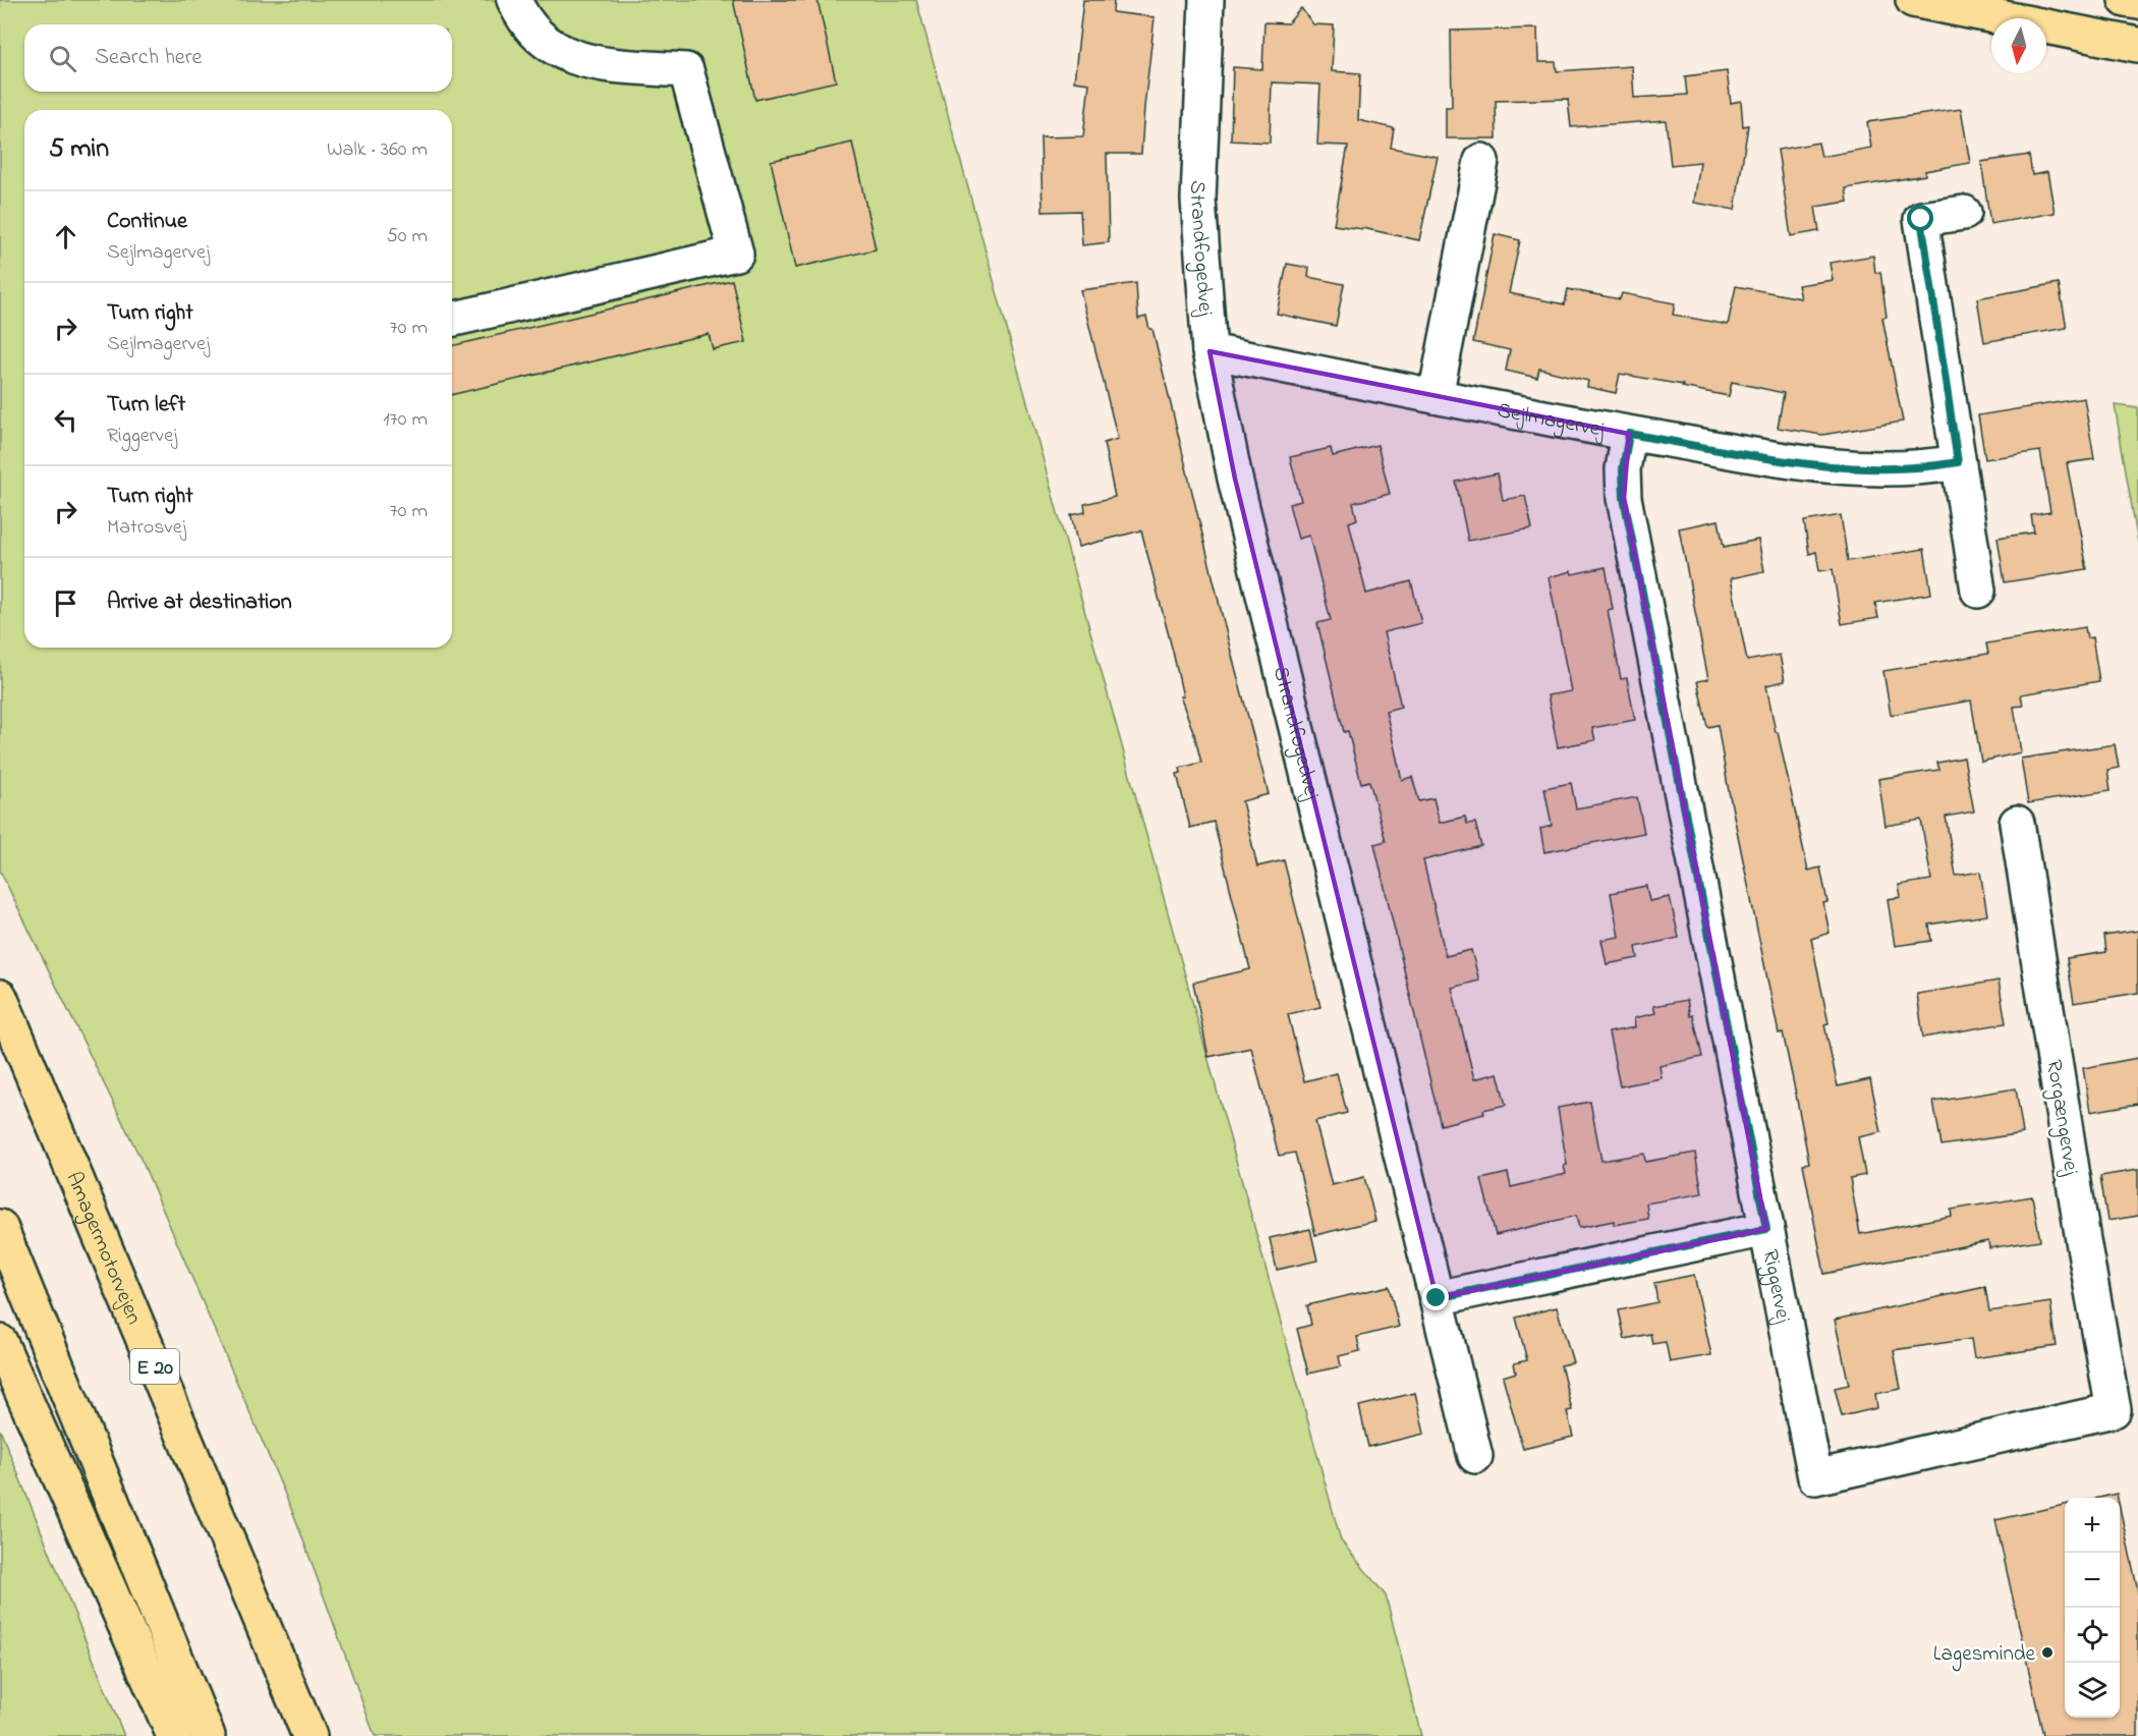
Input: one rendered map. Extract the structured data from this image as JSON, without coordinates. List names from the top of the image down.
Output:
{
  "streets": {
    "main road": ["Amagermotorvejen", "E 20"],
    "street": [
      "Strandfogedvej",
      "Sejlmagervej",
      "Rorgængervej",
      "Riggervej"
    ]
  },
  "crossings": [
    ["Strandfogedvej", "Sejlmagervej"],
    ["Sejlmagervej", "Riggervej"],
    ["Rorgængervej", "Riggervej"]
  ],
  "places": ["Lagesminde"],
  "north": "bottom",
  "page": {
    "search": "Search here",
    "heading": ["5 min", "Walk · 360 m"],
    "list": [
      ["Continue", "Sejlmagervej", "50 m"],
      ["Turn right", "Sejlmagervej", "70 m"],
      ["Turn left", "Riggervej", "170 m"],
      ["Turn right", "Matrosvej", "70 m"],
      "Arrive at destination"
    ],
    "map_buttons": ["+", "−"]
  }
}
